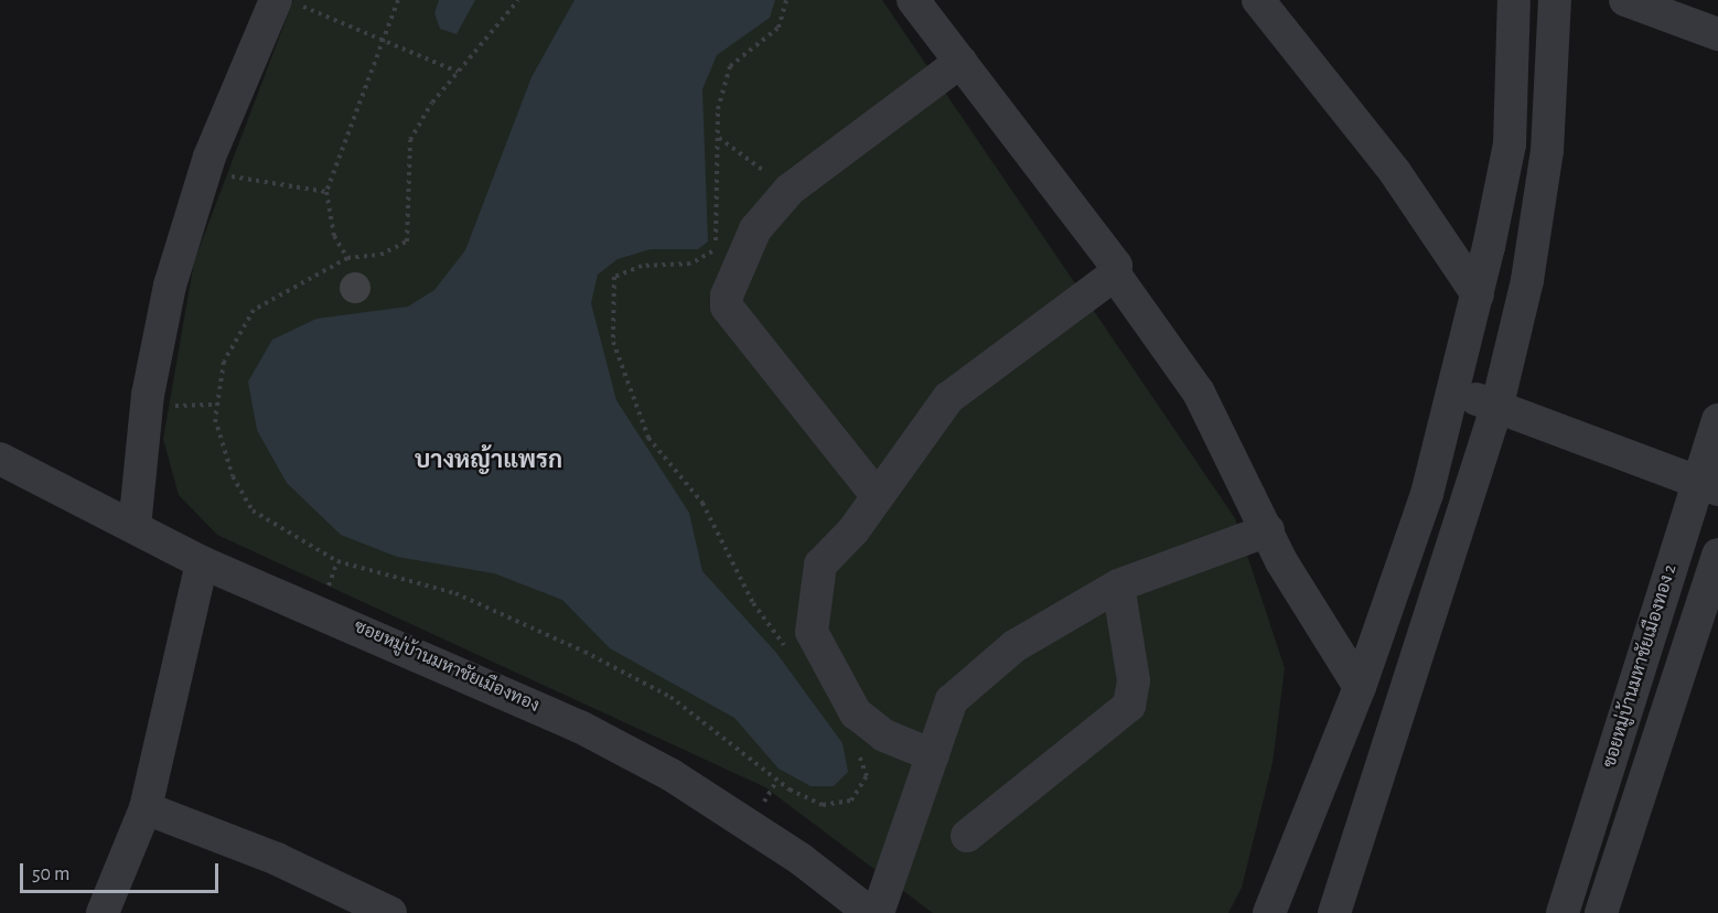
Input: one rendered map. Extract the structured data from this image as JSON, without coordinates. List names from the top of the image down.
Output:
{
  "streets": {
    "street": ["ซอยหมู่บ้านมหาชัยเมืองทอง", "ซอยหมู่บ้านมหาชัยเมืองทอง 2"]
  },
  "districts": ["บางหญ้าแพรก"],
  "scale_bar": "50 m"
}
